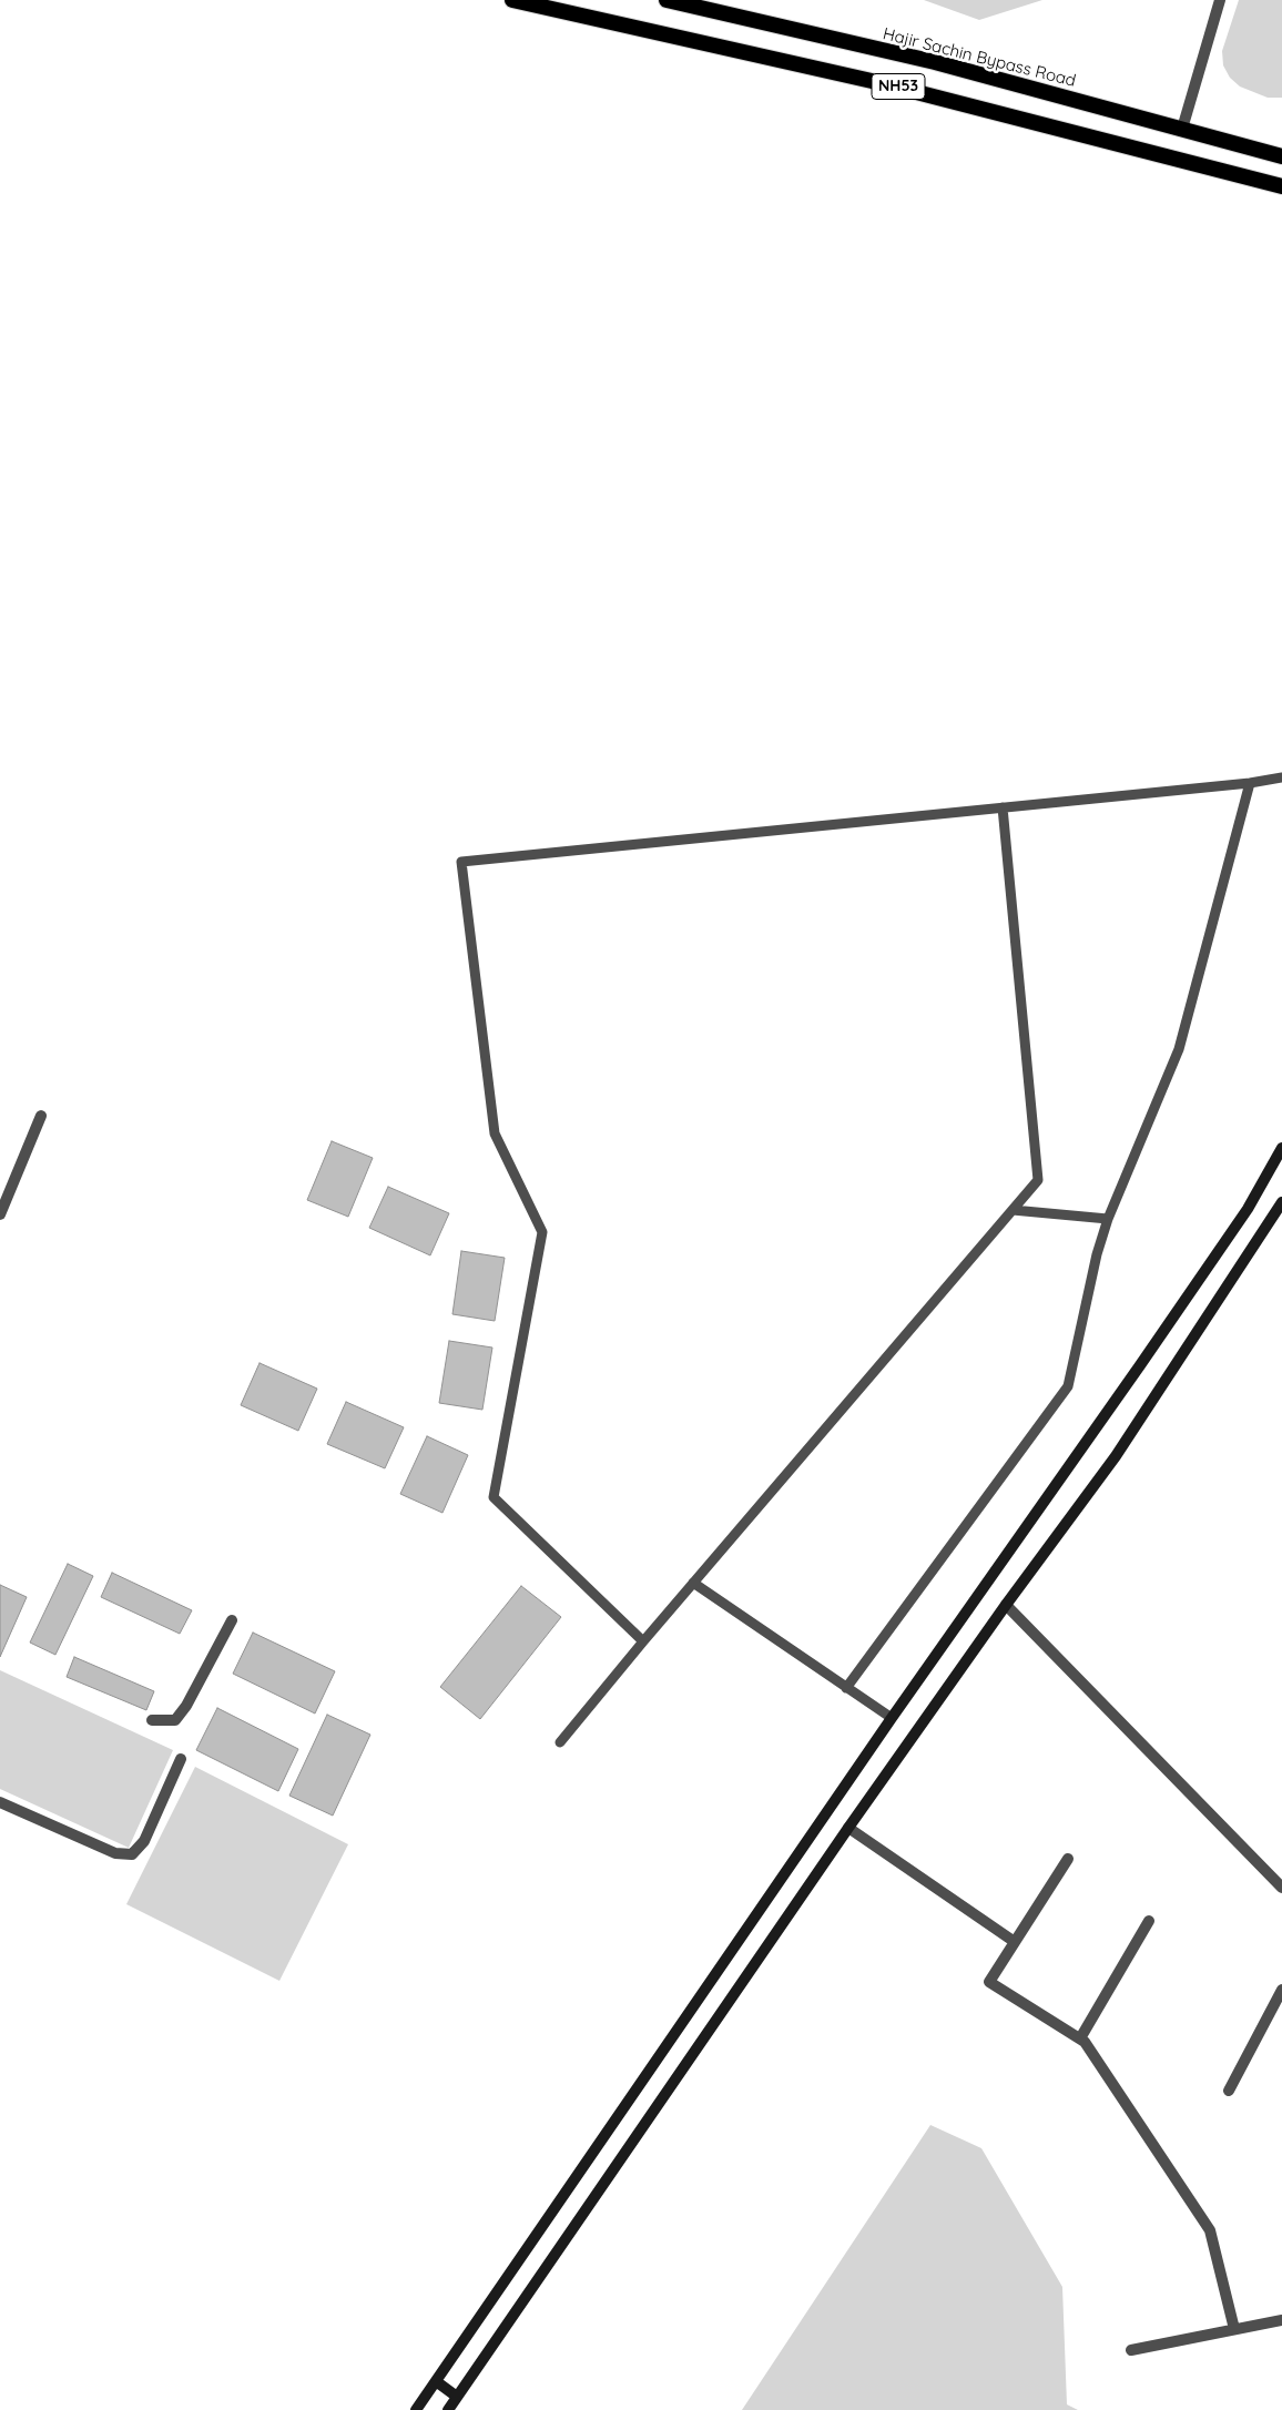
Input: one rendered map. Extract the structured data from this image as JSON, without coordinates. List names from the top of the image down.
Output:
{
  "streets": {
    "highway": ["Hajir Sachin Bypass Road", "NH53"]
  }
}
